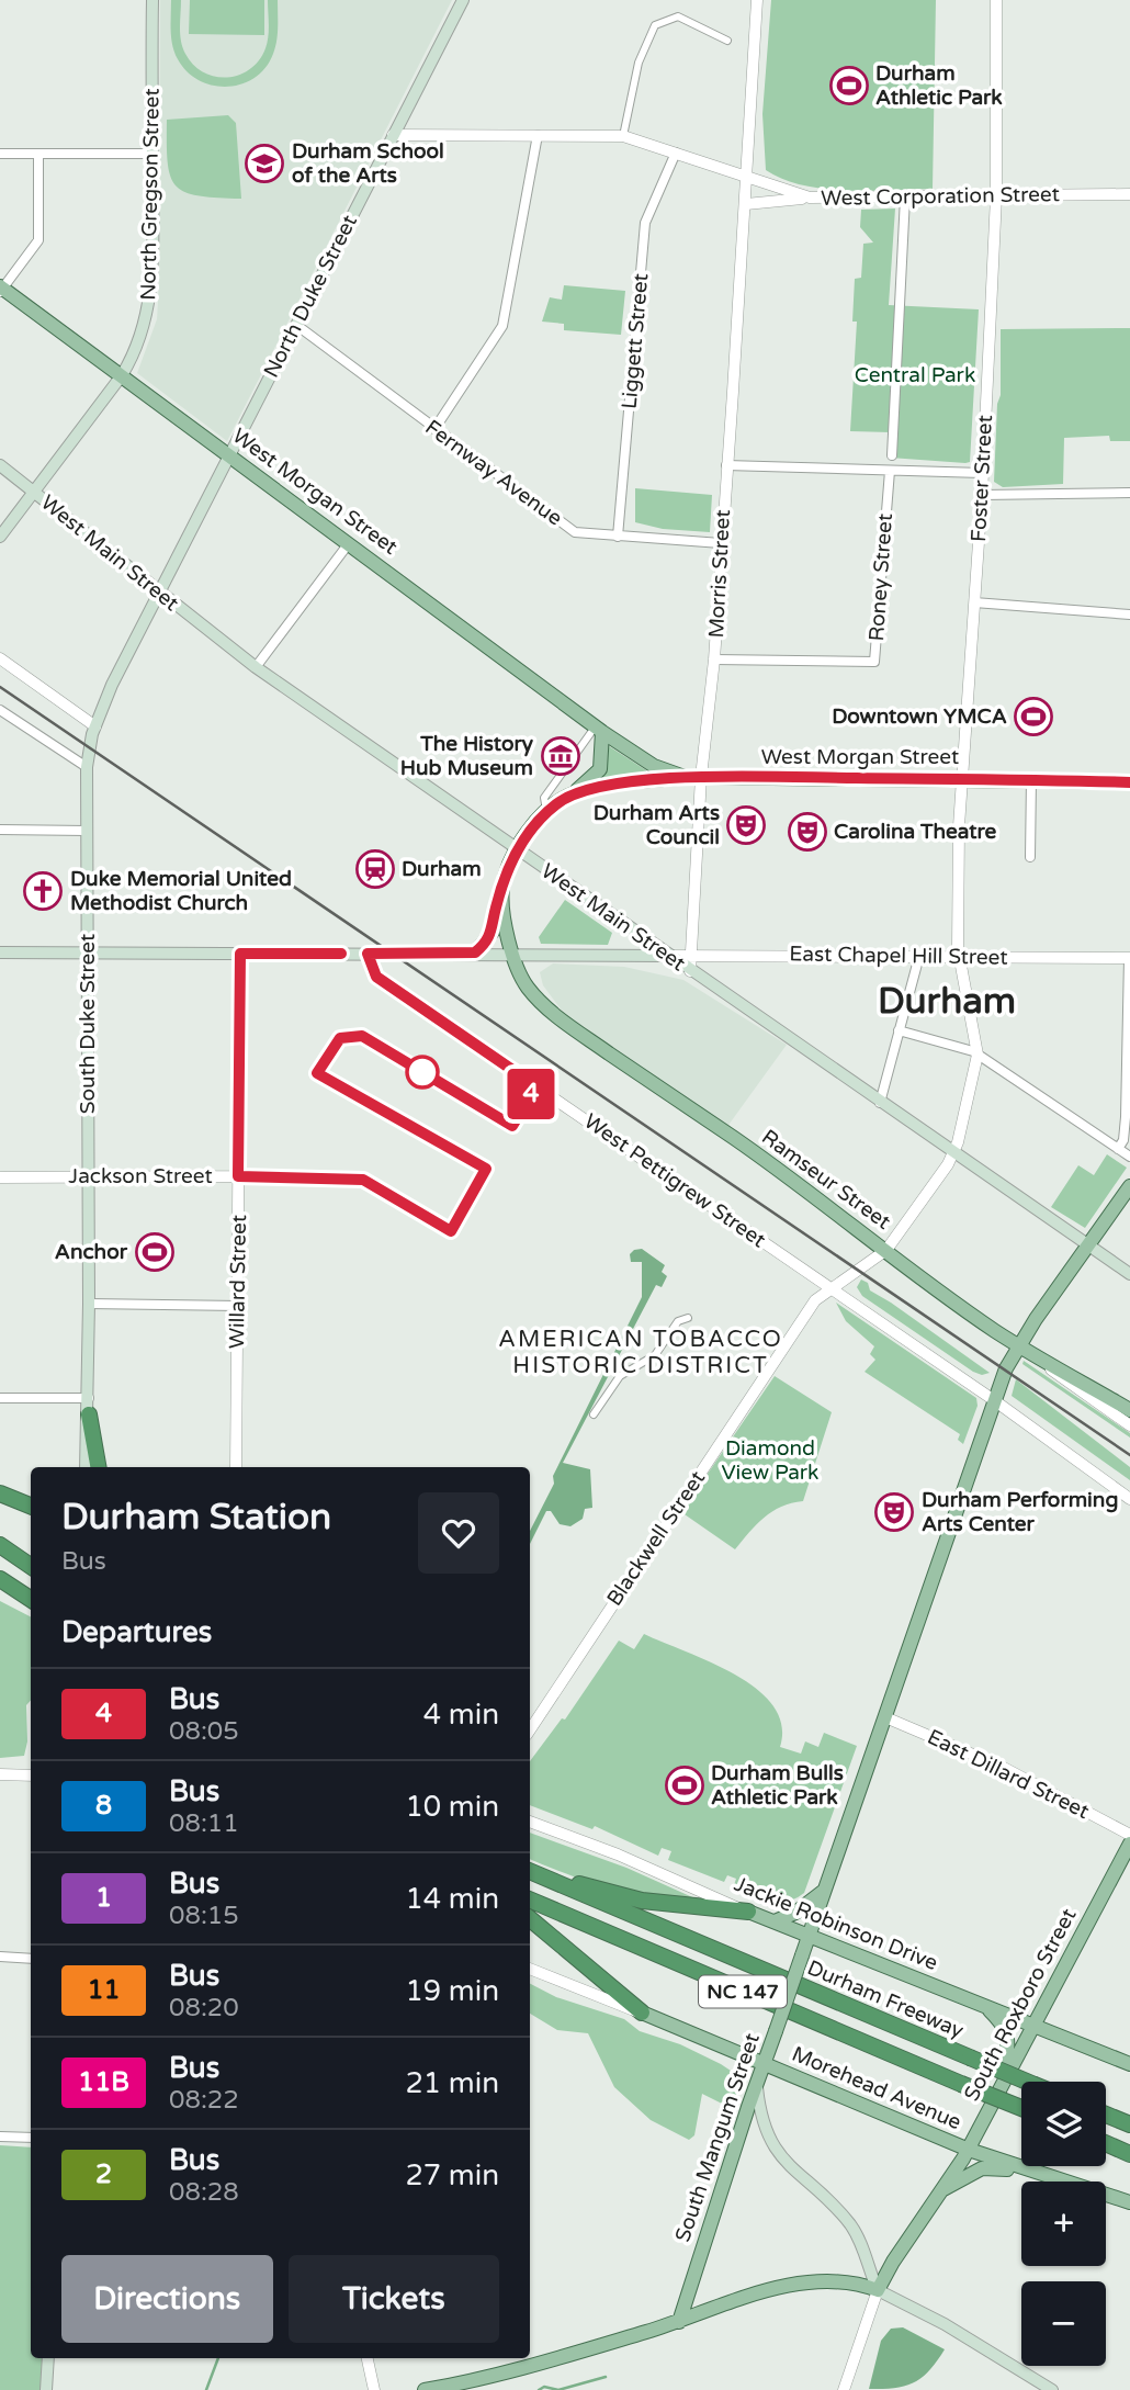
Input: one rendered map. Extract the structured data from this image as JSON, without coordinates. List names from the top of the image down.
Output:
{
  "streets": {
    "highway": ["NC 147", "Durham Freeway"],
    "main road": [
      "North Gregson Street",
      "North Duke Street",
      "West Morgan Street",
      "West Main Street",
      "South Duke Street",
      "Ramseur Street",
      "Jackie Robinson Drive",
      "South Roxboro Street",
      "Morehead Avenue",
      "South Mangum Street"
    ],
    "street": [
      "West Corporation Street",
      "Liggett Street",
      "Fernway Avenue",
      "Foster Street",
      "Morris Street",
      "Roney Street",
      "East Chapel Hill Street",
      "Jackson Street",
      "West Pettigrew Street",
      "Willard Street",
      "Blackwell Street",
      "East Dillard Street"
    ]
  },
  "crossings": [
    ["North Gregson Street", "West Morgan Street"],
    ["North Gregson Street", "West Main Street"],
    ["West Corporation Street", "North Duke Street"],
    ["West Corporation Street", "Liggett Street"],
    ["West Corporation Street", "Foster Street"],
    ["West Corporation Street", "Morris Street"],
    ["North Duke Street", "Fernway Avenue"],
    ["North Duke Street", "West Morgan Street"],
    ["North Duke Street", "West Main Street"],
    ["North Duke Street", "South Duke Street"],
    ["Liggett Street", "Fernway Avenue"],
    ["Fernway Avenue", "Morris Street"],
    ["Foster Street", "West Morgan Street"],
    ["Foster Street", "East Chapel Hill Street"],
    ["West Morgan Street", "Morris Street"],
    ["West Main Street", "Morris Street"],
    ["West Main Street", "East Chapel Hill Street"],
    ["West Main Street", "South Duke Street"],
    ["West Main Street", "South Mangum Street"],
    ["Morris Street", "Roney Street"],
    ["Morris Street", "East Chapel Hill Street"],
    ["South Duke Street", "Jackson Street"],
    ["Jackson Street", "Willard Street"],
    ["Ramseur Street", "Blackwell Street"],
    ["Ramseur Street", "South Mangum Street"],
    ["West Pettigrew Street", "Blackwell Street"],
    ["West Pettigrew Street", "South Mangum Street"],
    ["East Dillard Street", "South Mangum Street"],
    ["Jackie Robinson Drive", "South Roxboro Street"],
    ["Jackie Robinson Drive", "South Mangum Street"],
    ["South Roxboro Street", "Morehead Avenue"],
    ["Morehead Avenue", "South Mangum Street"]
  ],
  "districts": ["Durham", "AMERICAN TOBACCO HISTORIC DISTRICT"],
  "parks": ["Central Park", "Diamond View Park"],
  "places": {
    "sports": [
      "Durham Athletic Park",
      "Downtown YMCA",
      "Anchor",
      "Durham Bulls Athletic Park"
    ],
    "school or university": ["Durham School of the Arts"],
    "museum": ["The History Hub Museum"],
    "theatre": ["Durham Arts Council", "Carolina Theatre", "Durham Performing Arts Center"],
    "station": ["Durham"],
    "church": ["Duke Memorial United Methodist Church"]
  },
  "lines": ["bus line 4"],
  "page": {
    "on_map": "4",
    "heading": [
      ["Durham Station", "Bus"],
      "Departures"
    ],
    "list": [
      {
        "mark": "4",
        "name": "Bus",
        "note": "08:05",
        "value": "4 min"
      },
      {
        "mark": "8",
        "name": "Bus",
        "note": "08:11",
        "value": "10 min"
      },
      {
        "mark": "1",
        "name": "Bus",
        "note": "08:15",
        "value": "14 min"
      },
      {
        "mark": "11",
        "name": "Bus",
        "note": "08:20",
        "value": "19 min"
      },
      {
        "mark": "11B",
        "name": "Bus",
        "note": "08:22",
        "value": "21 min"
      },
      {
        "mark": "2",
        "name": "Bus",
        "note": "08:28",
        "value": "27 min"
      }
    ],
    "map_buttons": ["+", "−"],
    "buttons": ["Directions", "Tickets"]
  }
}
